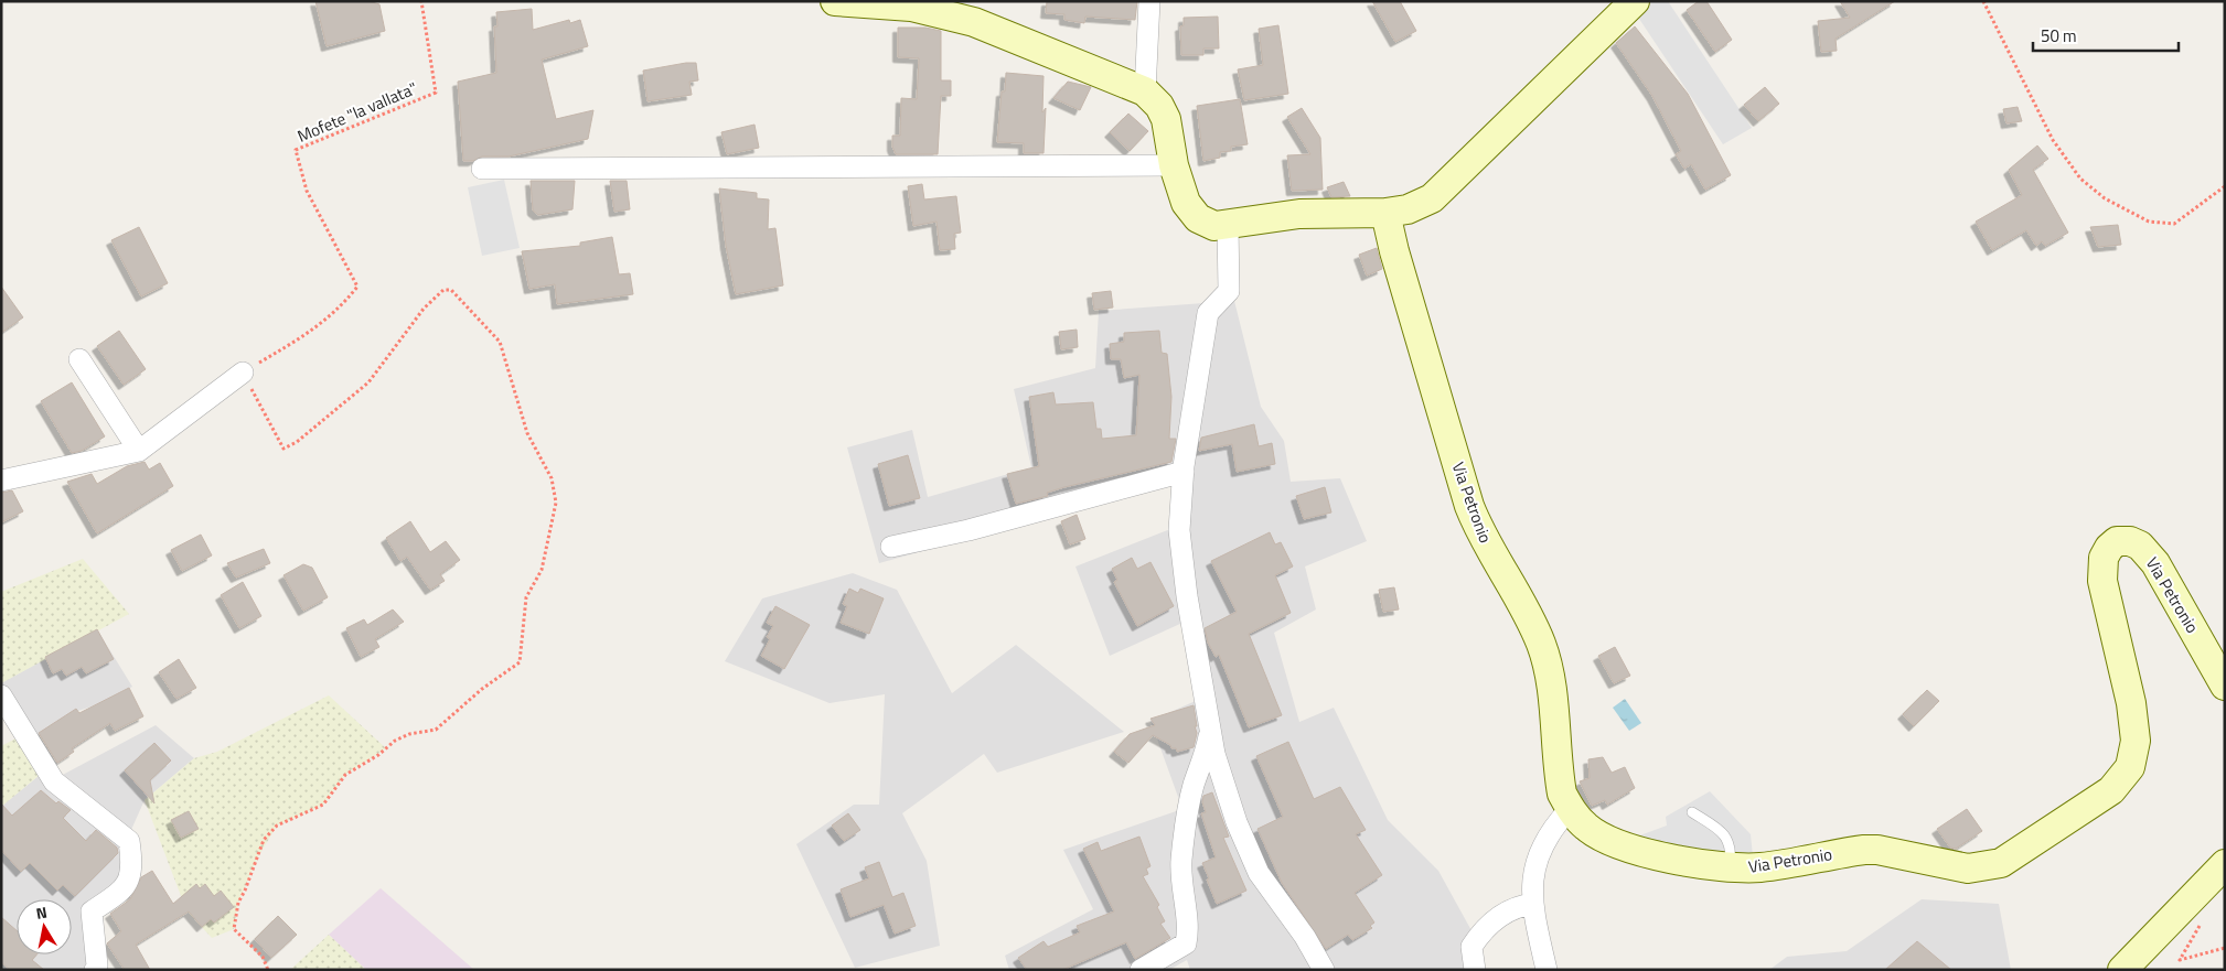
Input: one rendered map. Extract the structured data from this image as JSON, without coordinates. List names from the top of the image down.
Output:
{
  "streets": {
    "street": ["Via Petronio"],
    "path": ["Mofete \"la vallata\""]
  },
  "scale_bar": "50 m",
  "north": "top"
}
